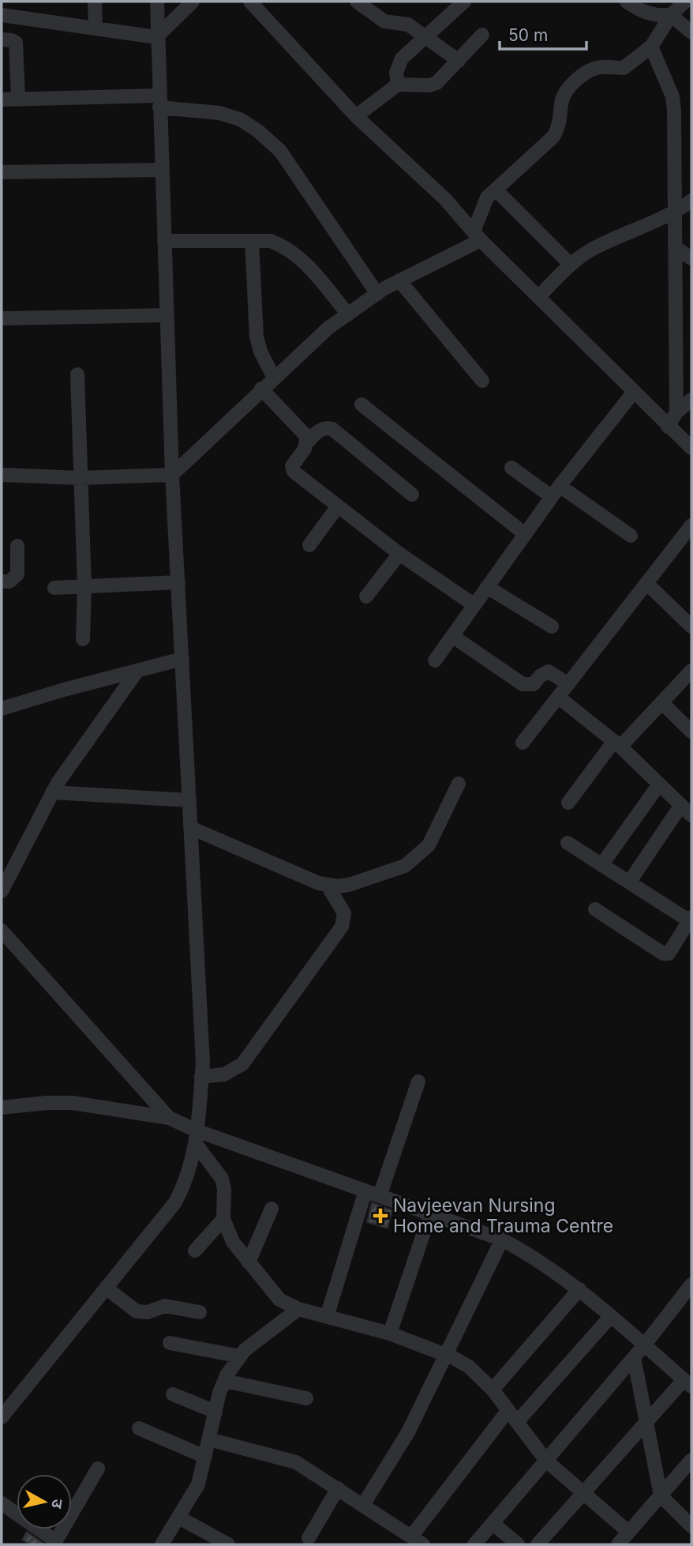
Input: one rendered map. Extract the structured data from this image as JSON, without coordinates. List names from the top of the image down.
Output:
{
  "places": {
    "health": ["Navjeevan Nursing Home and Trauma Centre"]
  },
  "scale_bar": "50 m",
  "north": "right"
}
